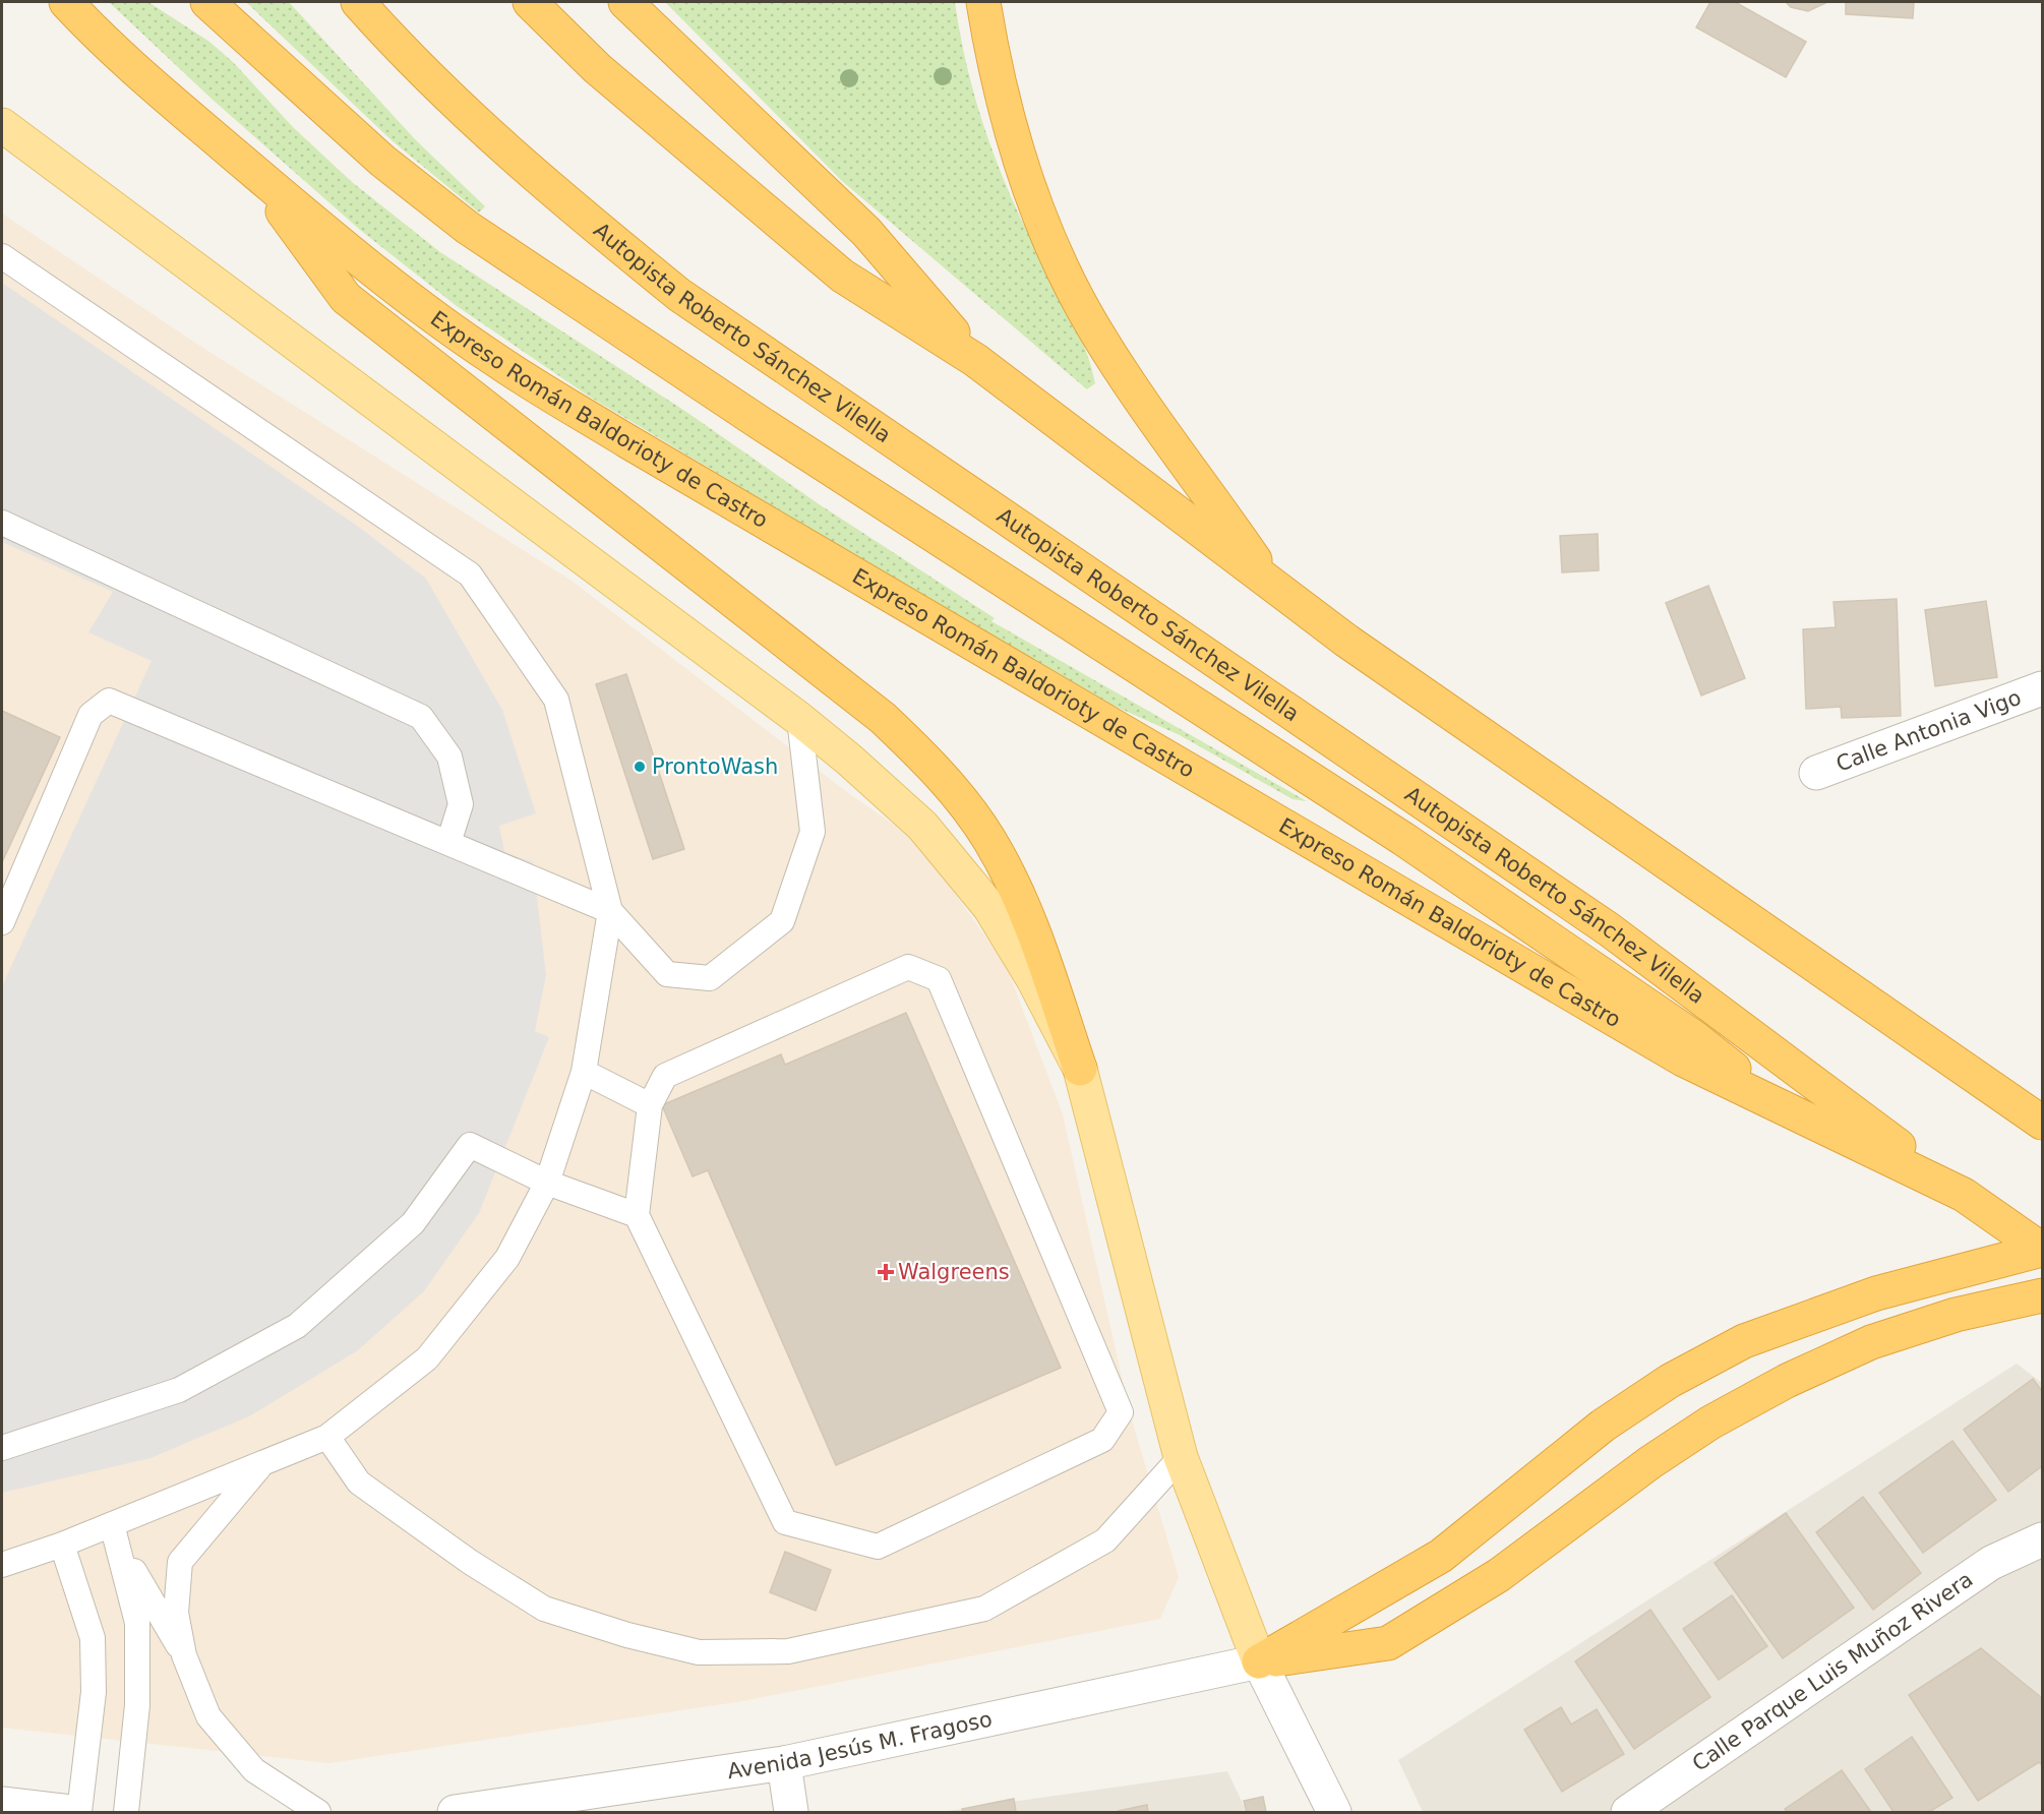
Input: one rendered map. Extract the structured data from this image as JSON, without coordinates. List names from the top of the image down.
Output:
{
  "streets": {
    "highway": ["Autopista Roberto Sánchez Vilella", "Expreso Román Baldorioty de Castro"],
    "street": ["Calle Antonia Vigo", "Calle Parque Luis Muñoz Rivera", "Avenida Jesús M. Fragoso"]
  },
  "crossings": [
    ["Autopista Roberto Sánchez Vilella", "Expreso Román Baldorioty de Castro"]
  ],
  "places": {
    "other": ["ProntoWash"],
    "health": ["Walgreens"]
  }
}
